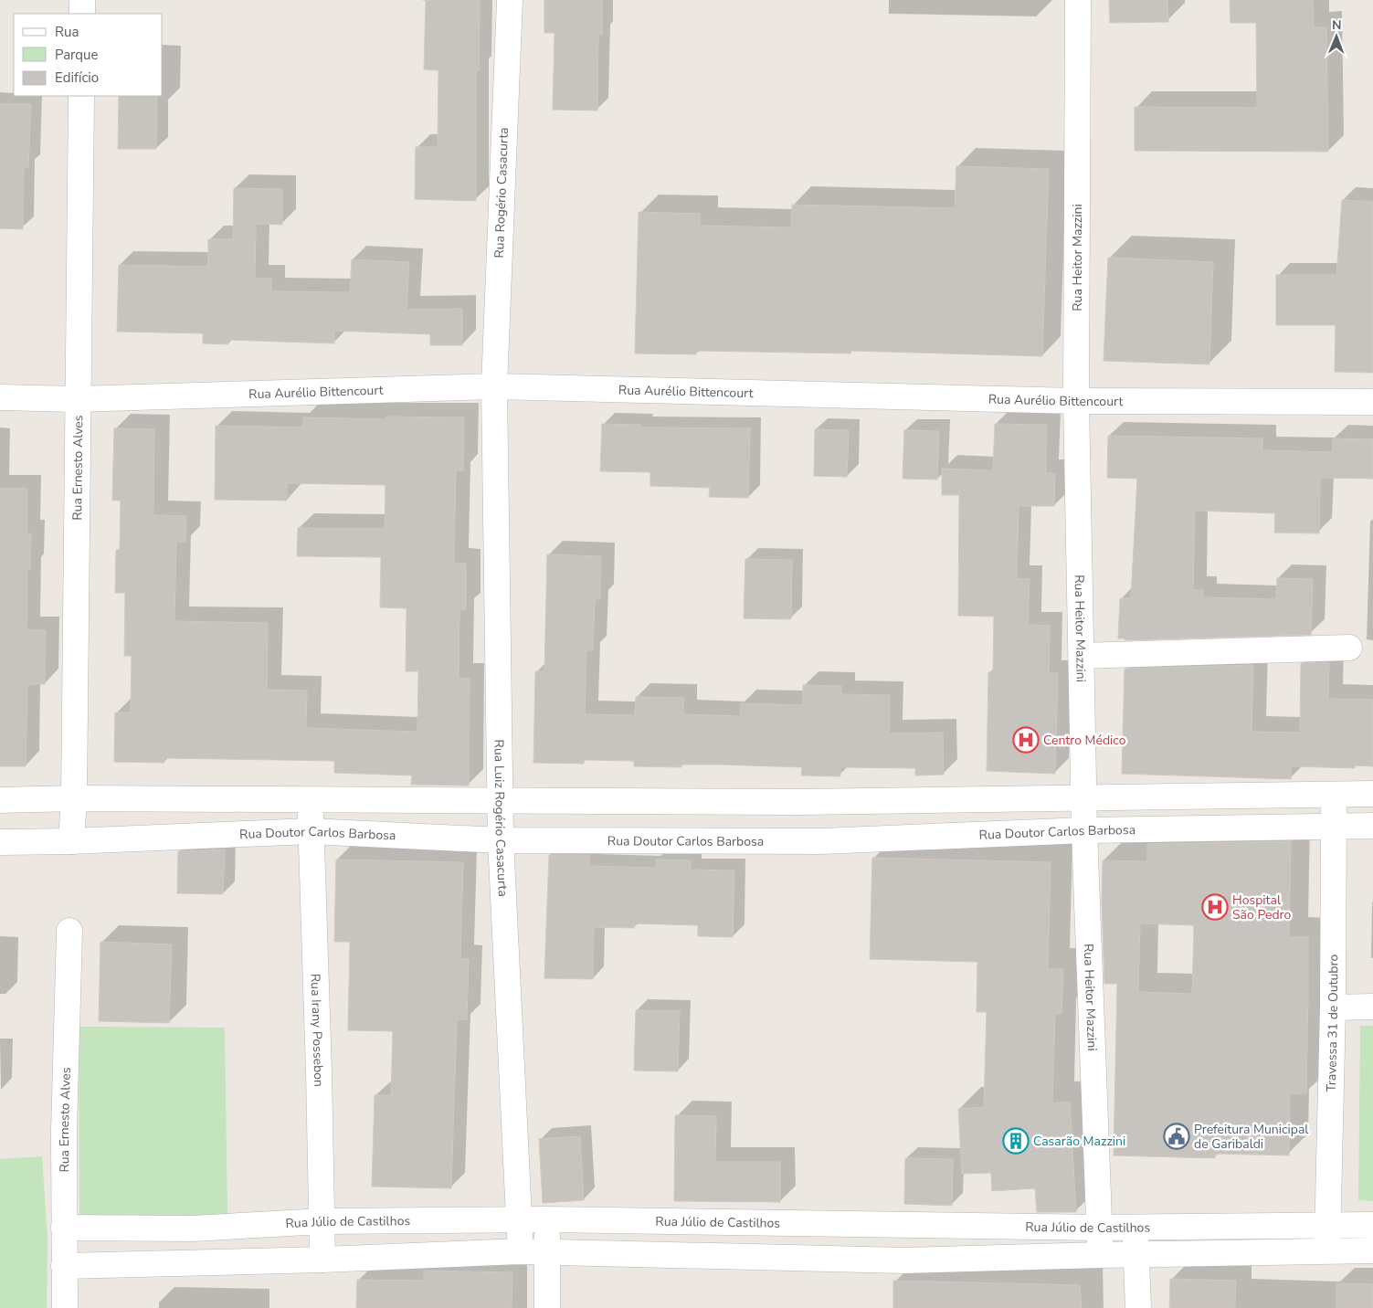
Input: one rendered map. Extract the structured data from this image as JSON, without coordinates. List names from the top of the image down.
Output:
{
  "streets": {
    "street": [
      "Rua Rogério Casacurta",
      "Rua Heitor Mazzini",
      "Rua Aurélio Bittencourt",
      "Rua Ernesto Alves",
      "Rua Luiz Rogério Casacurta",
      "Rua Doutor Carlos Barbosa",
      "Travessa 31 de Outubro",
      "Rua Irany Possebon",
      "Rua Júlio de Castilhos"
    ]
  },
  "crossings": [
    ["Rua Rogério Casacurta", "Rua Aurélio Bittencourt"],
    ["Rua Rogério Casacurta", "Rua Luiz Rogério Casacurta"],
    ["Rua Heitor Mazzini", "Rua Aurélio Bittencourt"],
    ["Rua Heitor Mazzini", "Rua Doutor Carlos Barbosa"],
    ["Rua Heitor Mazzini", "Rua Júlio de Castilhos"],
    ["Rua Aurélio Bittencourt", "Rua Ernesto Alves"],
    ["Rua Aurélio Bittencourt", "Rua Luiz Rogério Casacurta"],
    ["Rua Ernesto Alves", "Rua Doutor Carlos Barbosa"],
    ["Rua Ernesto Alves", "Rua Júlio de Castilhos"],
    ["Rua Luiz Rogério Casacurta", "Rua Doutor Carlos Barbosa"],
    ["Rua Luiz Rogério Casacurta", "Rua Júlio de Castilhos"],
    ["Rua Doutor Carlos Barbosa", "Travessa 31 de Outubro"],
    ["Rua Doutor Carlos Barbosa", "Rua Irany Possebon"],
    ["Travessa 31 de Outubro", "Rua Júlio de Castilhos"],
    ["Rua Irany Possebon", "Rua Júlio de Castilhos"]
  ],
  "places": {
    "hospital": ["Centro Médico", "Hospital São Pedro"],
    "public building": ["Prefeitura Municipal de Garibaldi"],
    "building": ["Casarão Mazzini"]
  },
  "legend": ["Rua", "Parque", "Edifício"],
  "north": "top"
}
